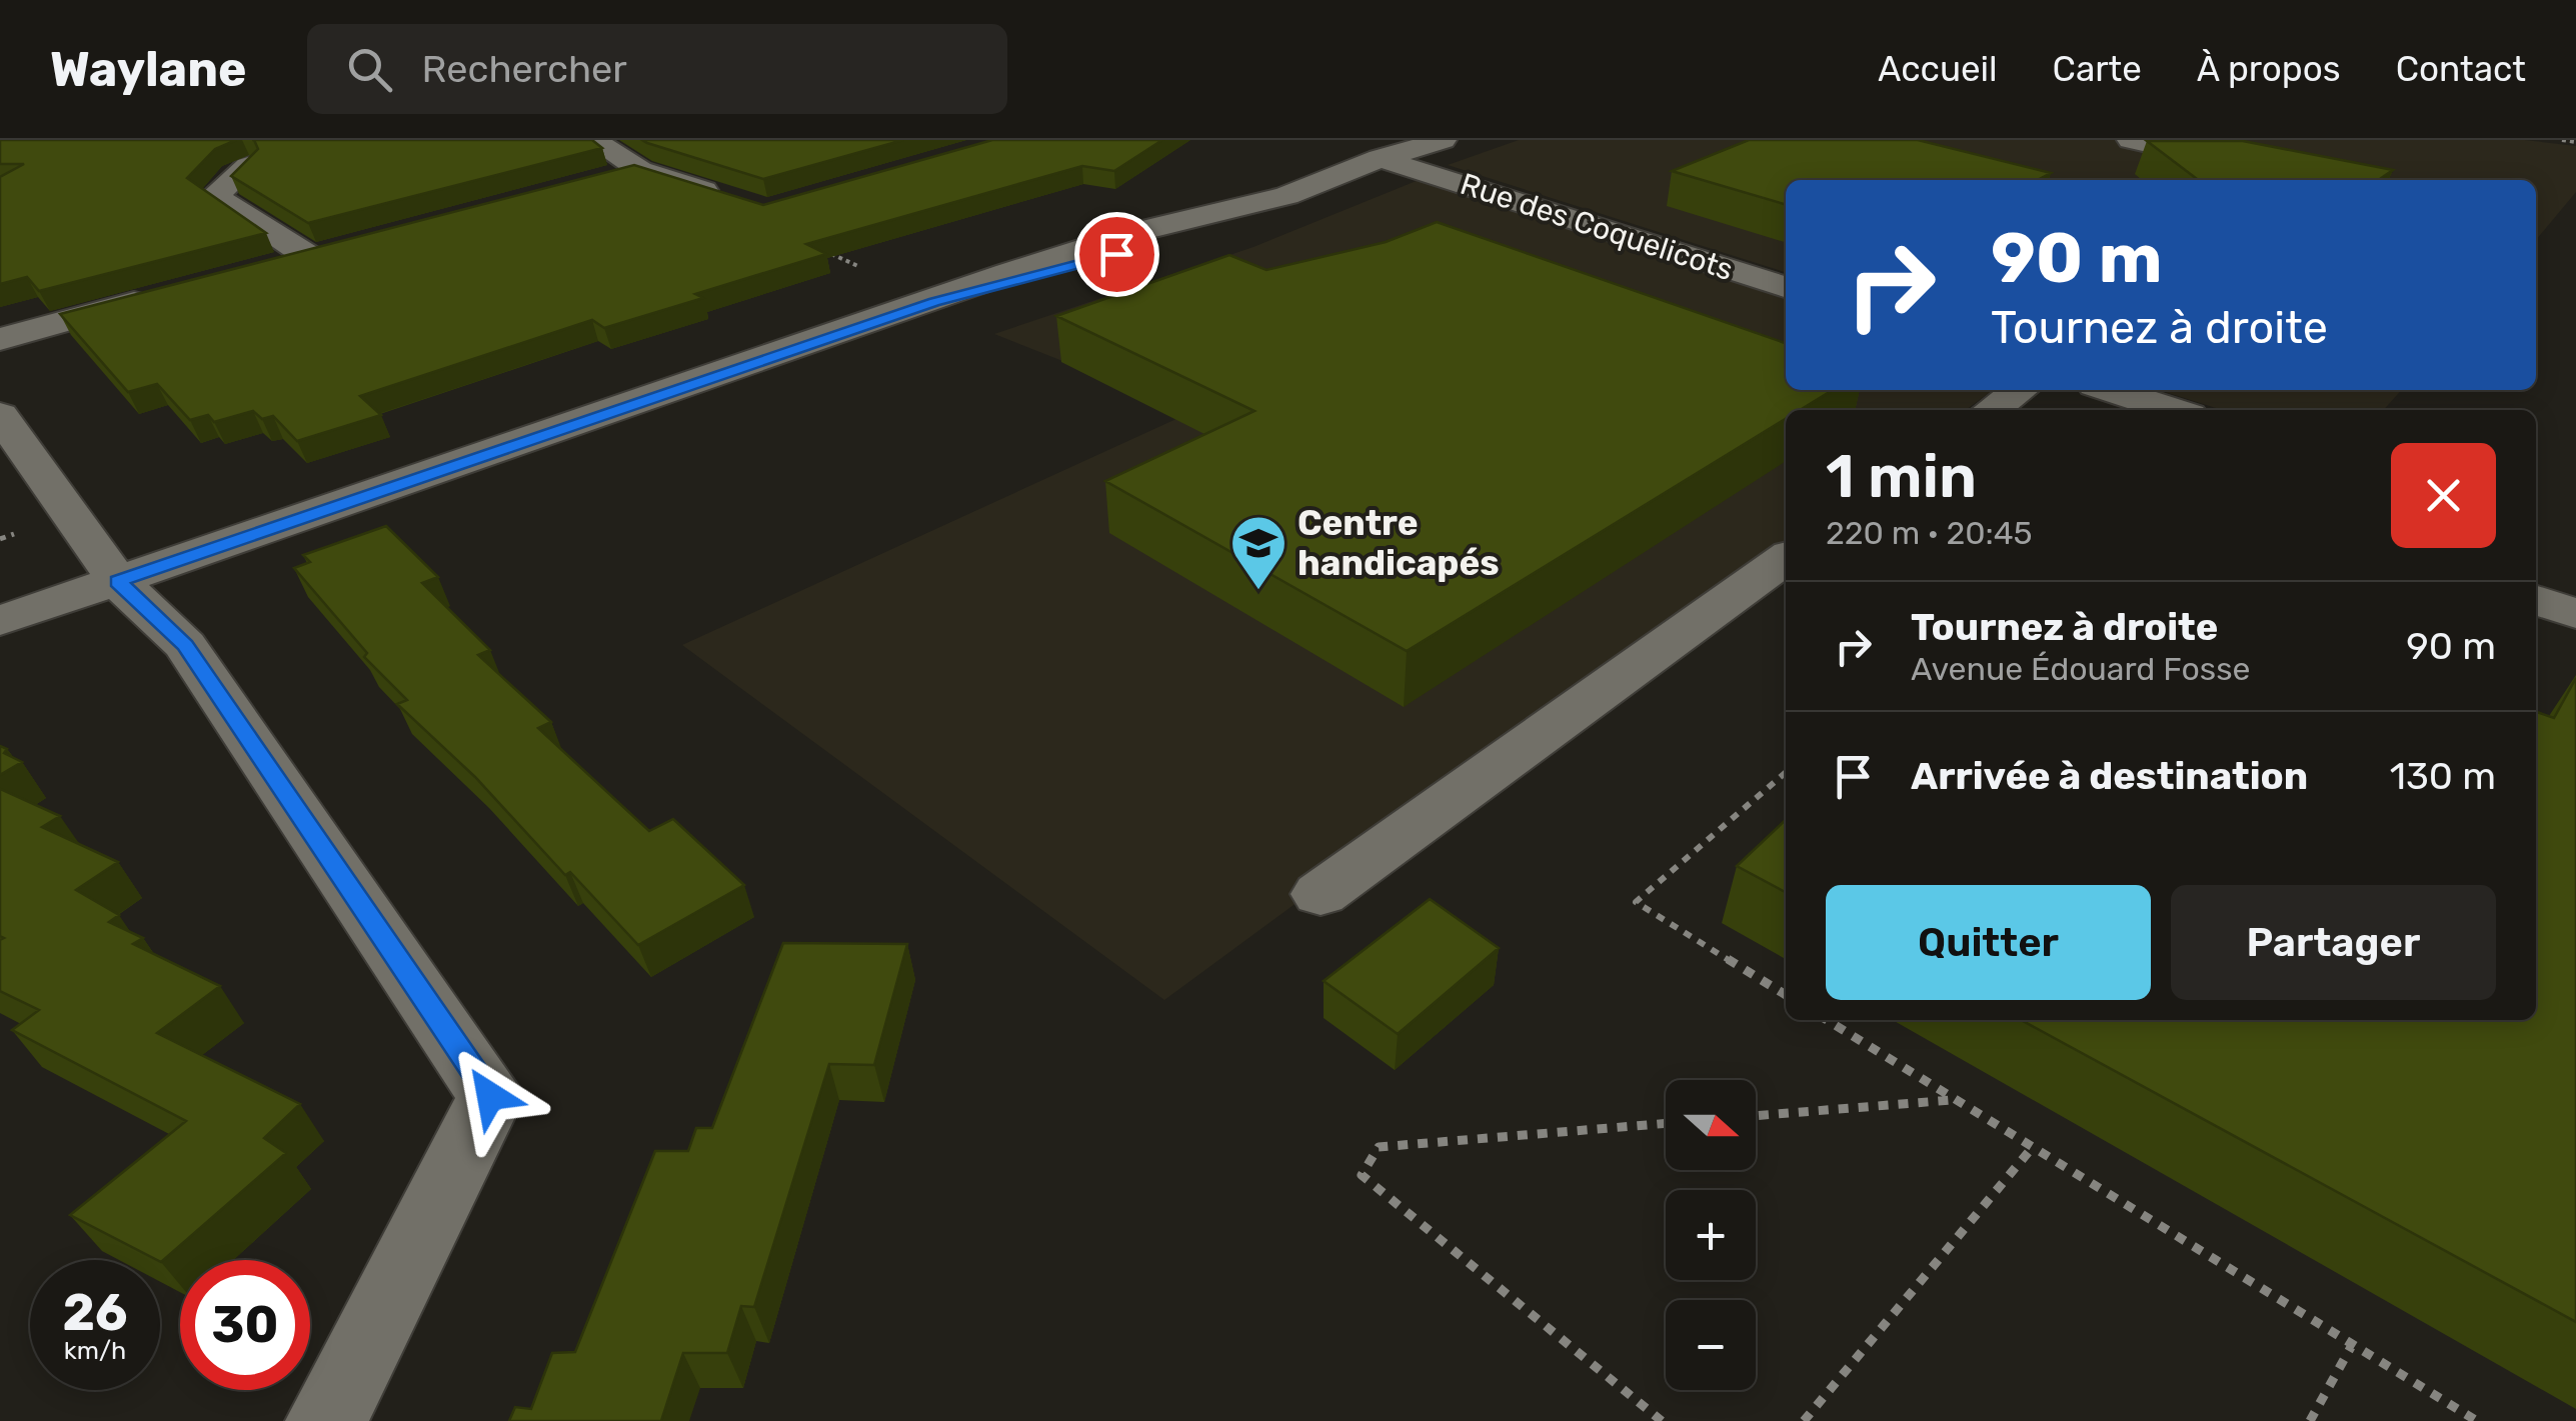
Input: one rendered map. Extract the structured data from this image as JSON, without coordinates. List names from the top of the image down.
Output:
{
  "streets": {
    "street": ["Rue des Coquelicots"]
  },
  "places": {
    "school or university": ["Centre handicapés"]
  },
  "north": "right",
  "page": {
    "header": "Waylane",
    "search": "Rechercher",
    "nav": [
      "Accueil",
      "Carte",
      "À propos",
      "Contact"
    ],
    "turn": ["90 m", "Tournez à droite"],
    "heading": ["1 min", "220 m · 20:45"],
    "list": [
      {
        "name": "Tournez à droite",
        "note": "Avenue Édouard Fosse",
        "value": "90 m"
      },
      {
        "name": "Arrivée à destination",
        "value": "130 m"
      }
    ],
    "buttons": ["Quitter", "Partager"],
    "map_buttons": ["+", "−"],
    "speed": "26 km/h",
    "limit": "30"
  }
}
